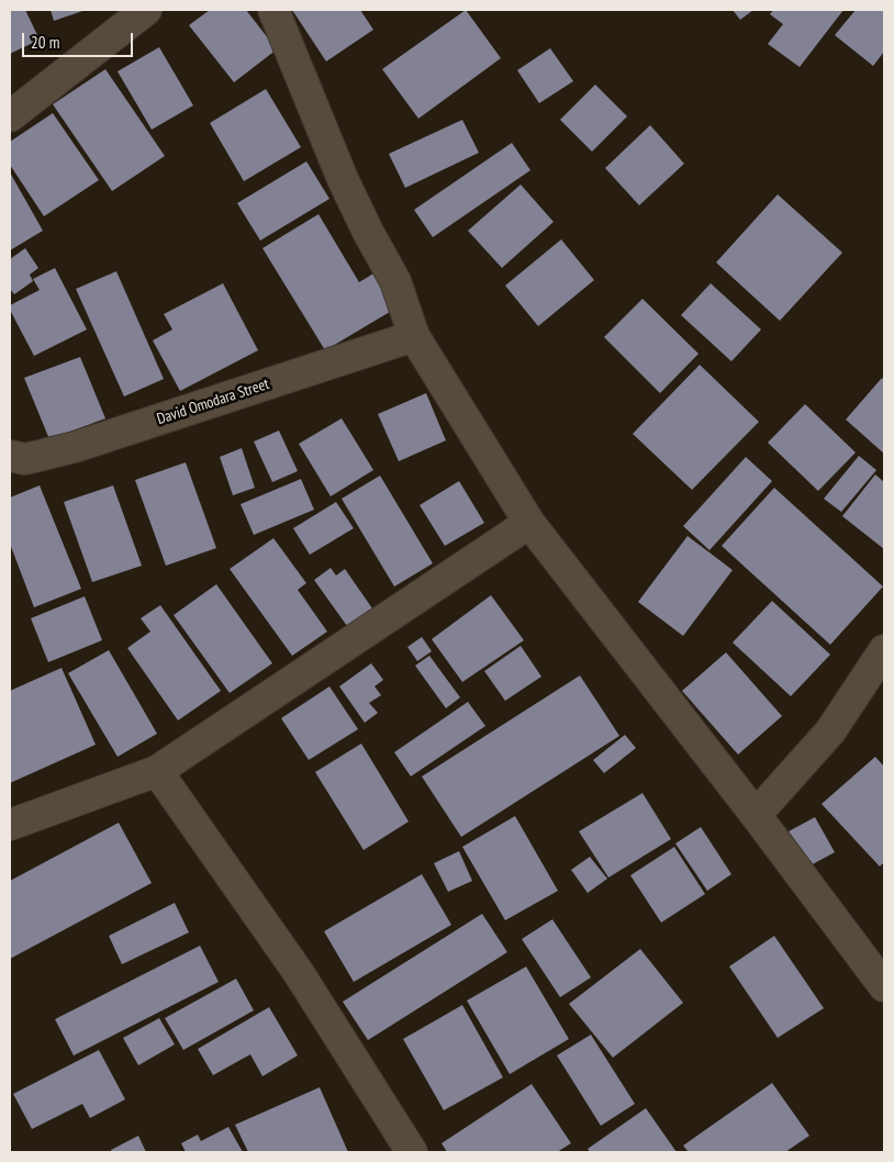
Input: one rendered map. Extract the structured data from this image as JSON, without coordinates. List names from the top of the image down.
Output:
{
  "streets": {
    "street": ["David Omodara Street"]
  },
  "scale_bar": "20 m"
}
